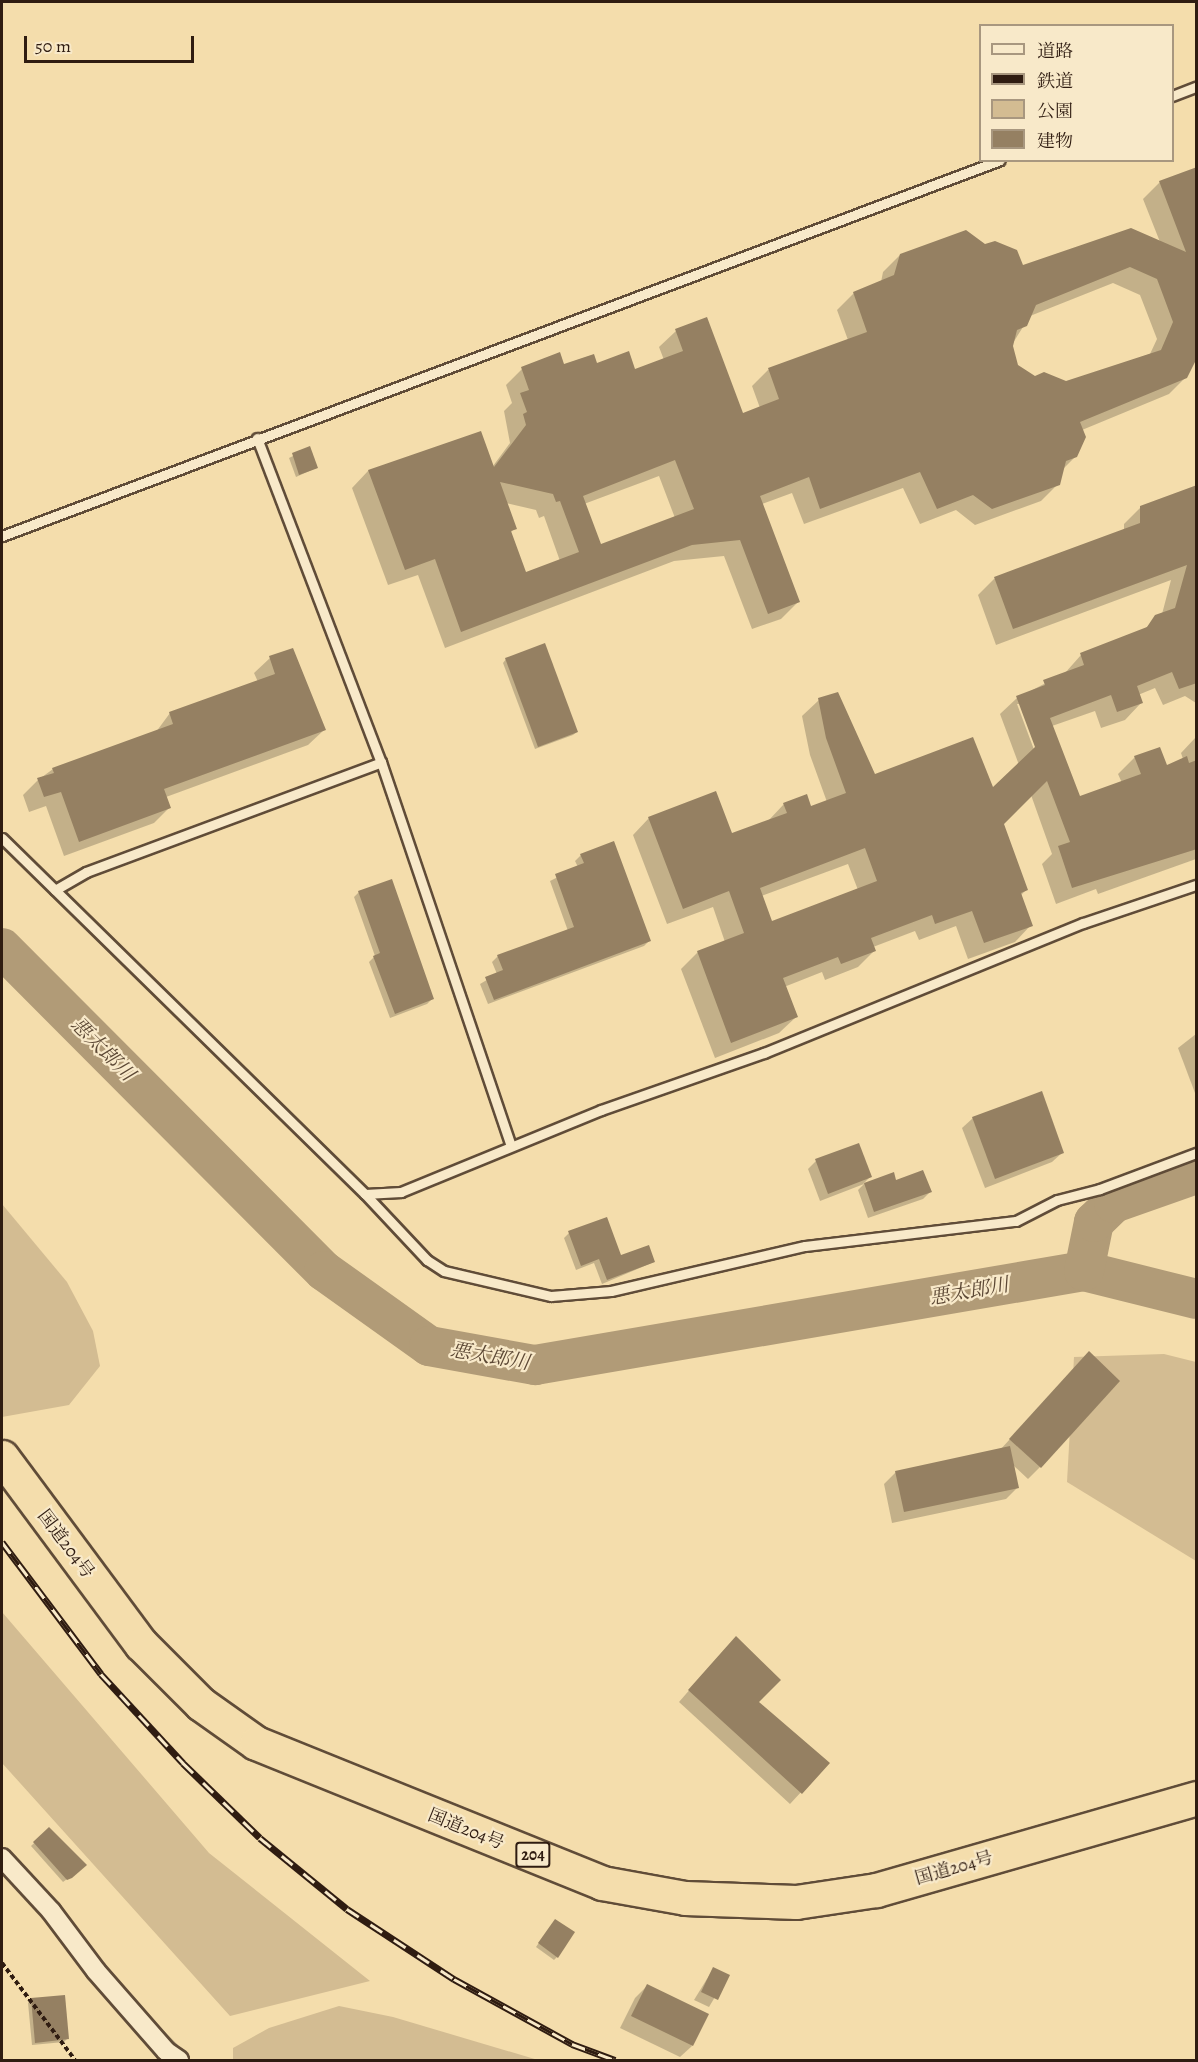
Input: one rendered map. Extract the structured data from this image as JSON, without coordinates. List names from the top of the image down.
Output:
{
  "streets": {
    "highway": ["国道204号", "204"]
  },
  "water": ["悪太郎川"],
  "legend": [
    "道路",
    "鉄道",
    "公園",
    "建物"
  ],
  "scale_bar": "50 m"
}
